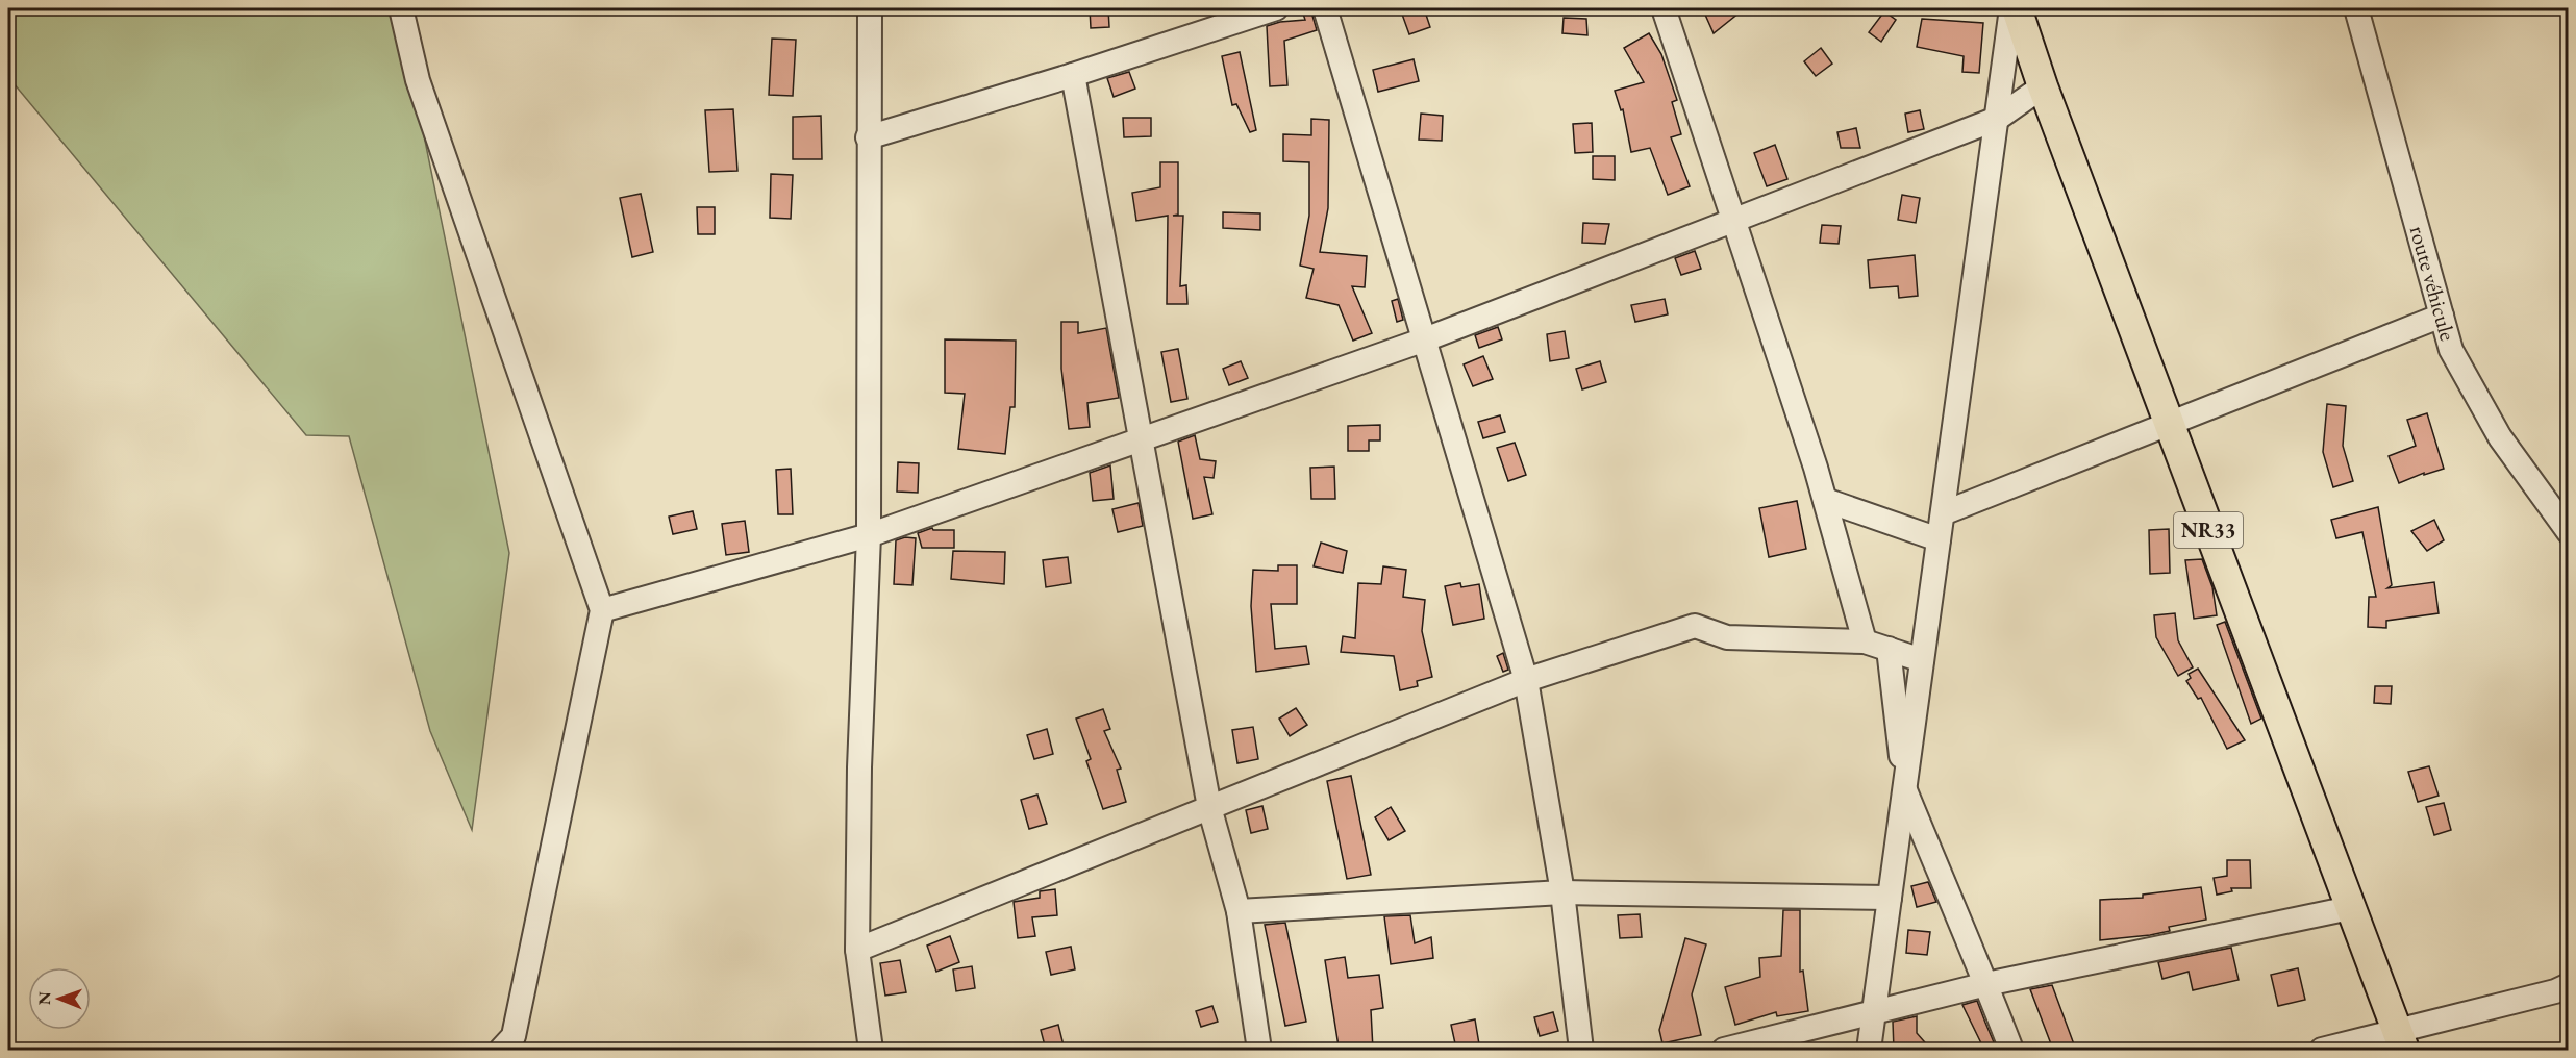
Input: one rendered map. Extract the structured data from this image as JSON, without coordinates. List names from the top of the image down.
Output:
{
  "streets": {
    "main road": ["NR33"],
    "street": ["route véhicule"]
  },
  "north": "left"
}
